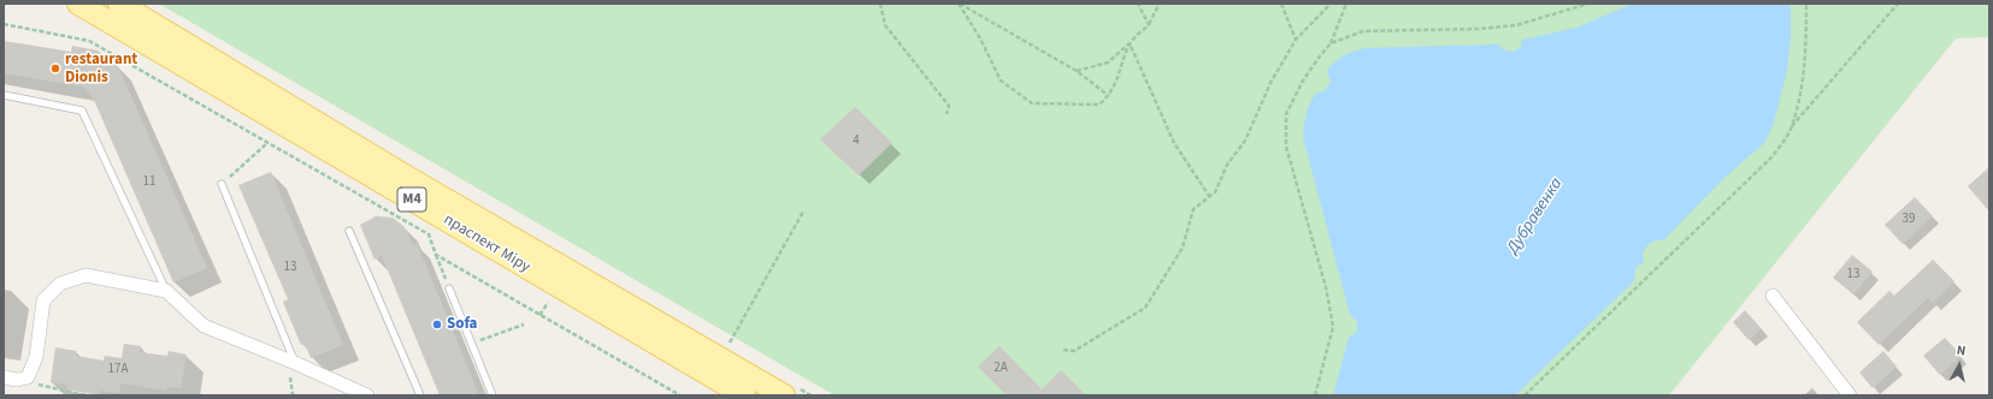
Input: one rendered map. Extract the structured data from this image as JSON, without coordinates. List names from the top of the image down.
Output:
{
  "streets": {
    "main road": ["М4", "праспект Міру"]
  },
  "water": ["Дубравенка"],
  "places": ["restaurant Dionis", "Sofa"],
  "house_numbers": [
    "4",
    "11",
    "39",
    "13",
    "13",
    "2А",
    "17А"
  ],
  "north": "top"
}
